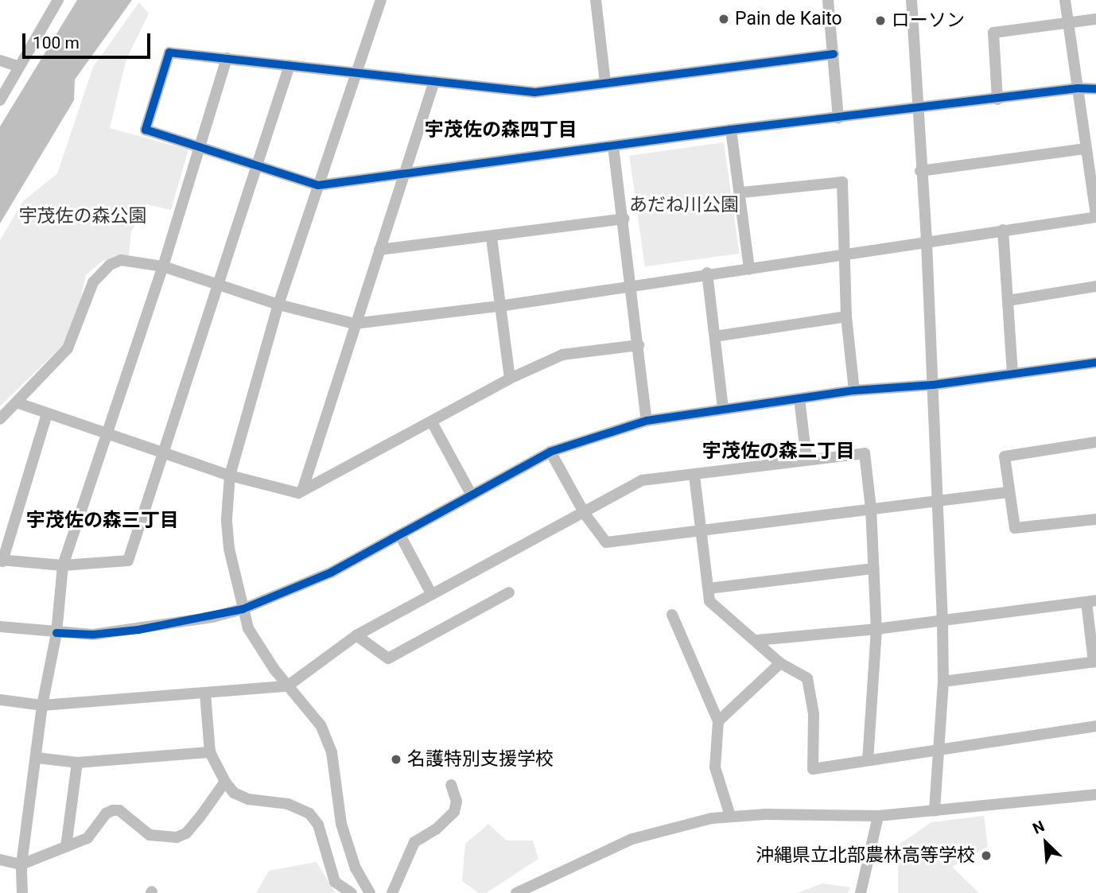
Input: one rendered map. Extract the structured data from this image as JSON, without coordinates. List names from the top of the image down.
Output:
{
  "districts": ["宇茂佐の森四丁目", "宇茂佐の森二丁目", "宇茂佐の森三丁目"],
  "parks": ["あだね川公園", "宇茂佐の森公園"],
  "places": [
    "Pain de Kaito",
    "ローソン",
    "名護特別支援学校",
    "沖縄県立北部農林高等学校"
  ],
  "scale_bar": "100 m",
  "north": "top left"
}
